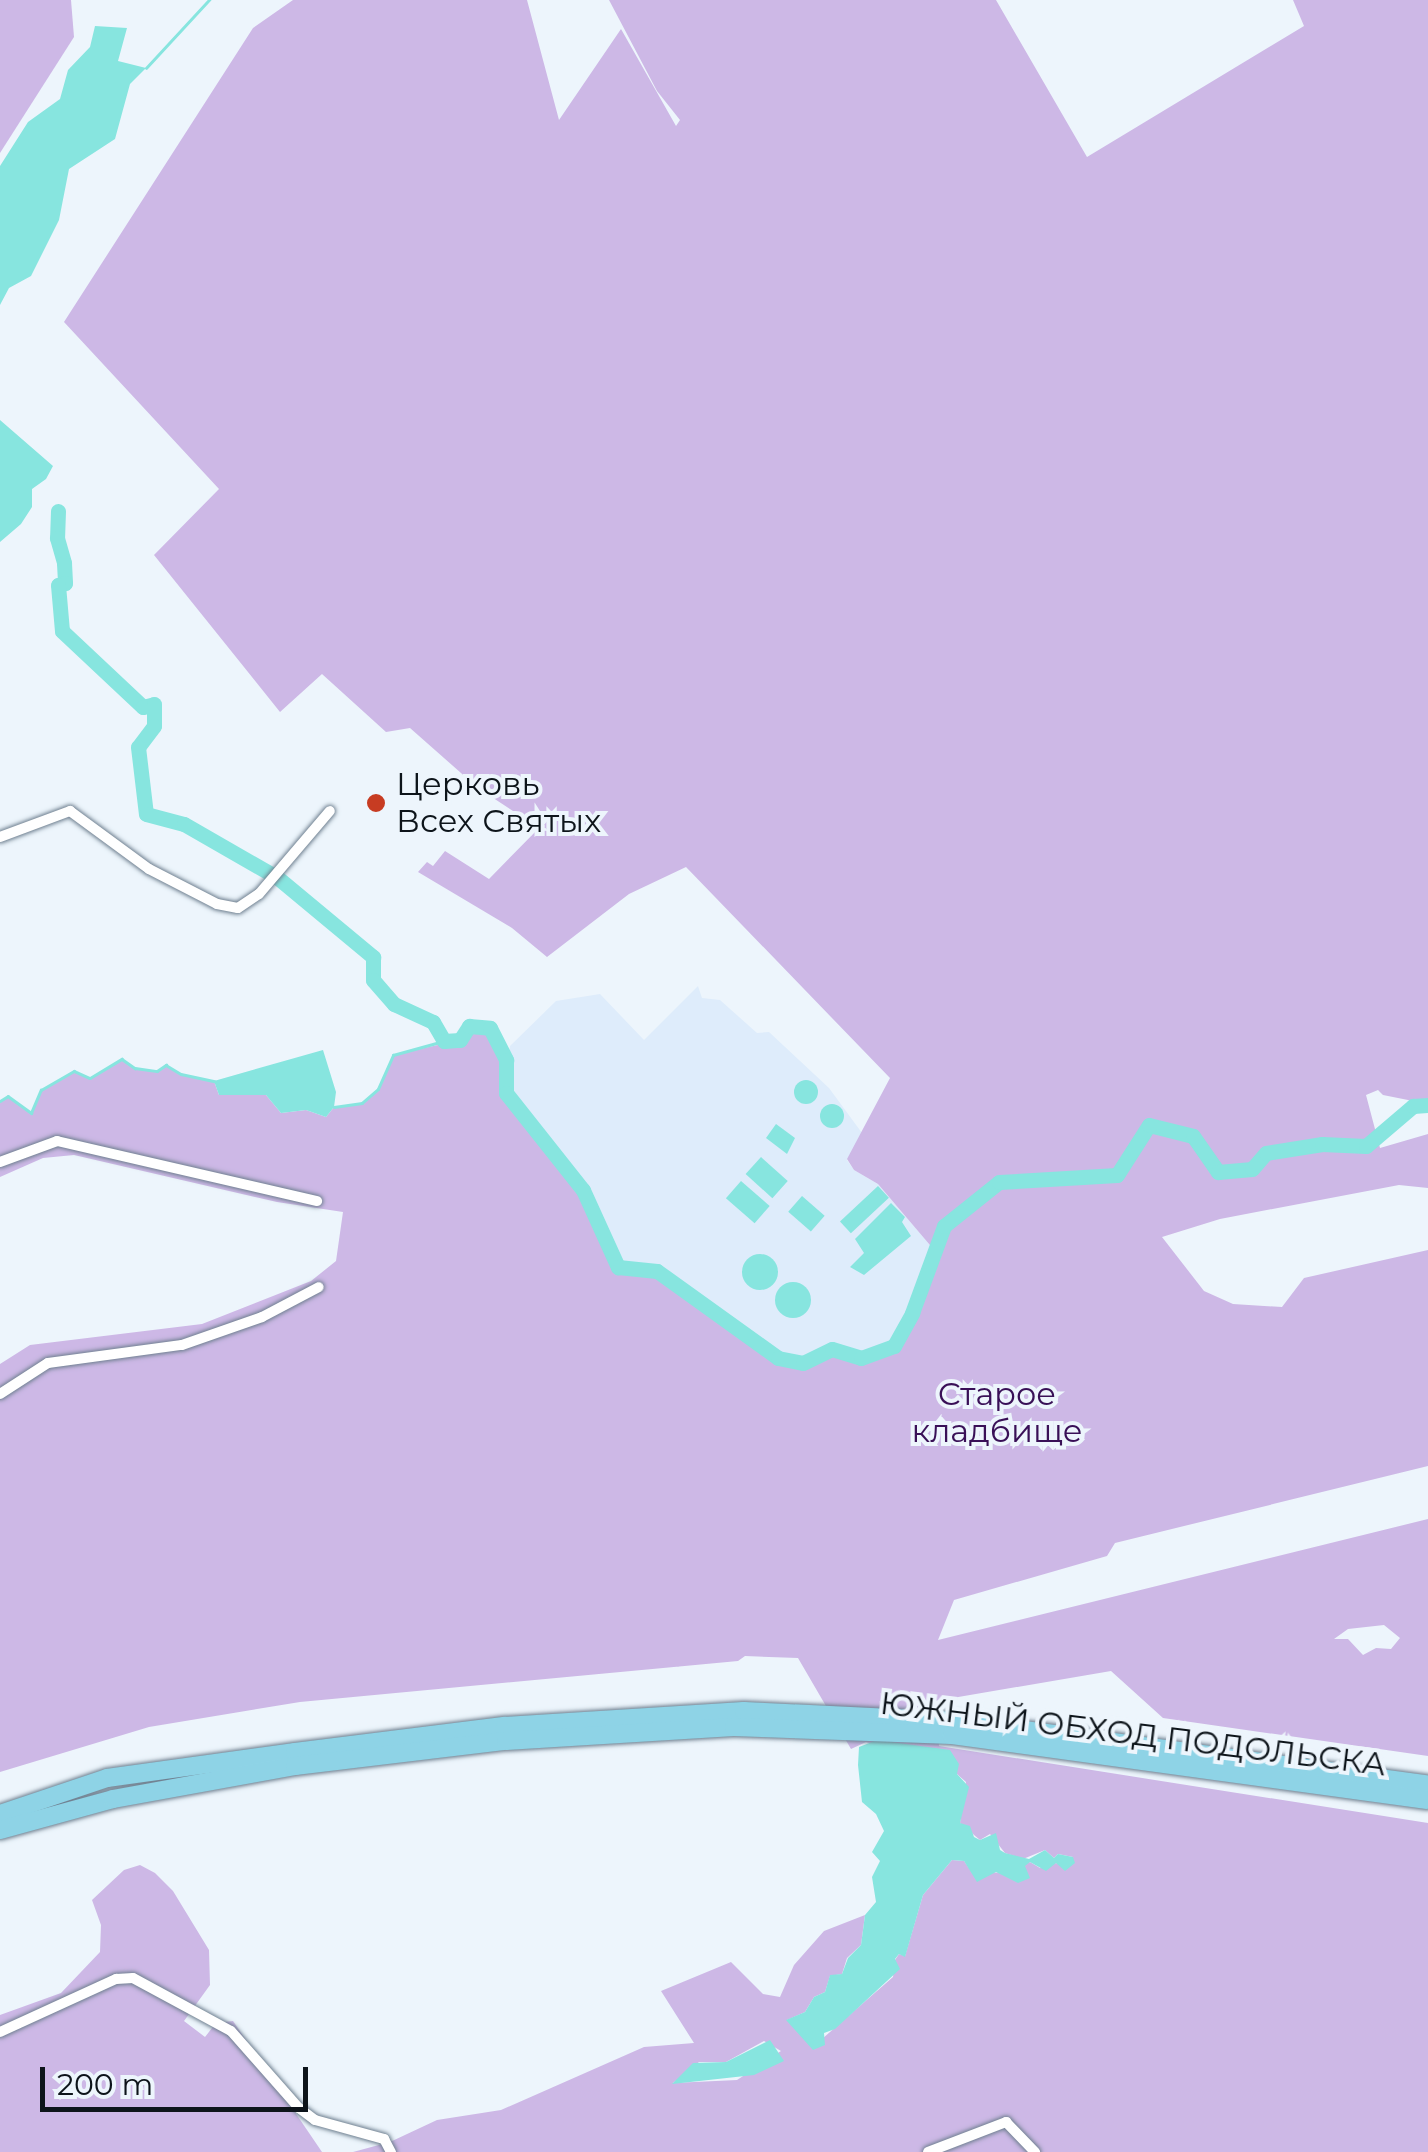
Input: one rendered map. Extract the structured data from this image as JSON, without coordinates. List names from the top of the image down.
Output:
{
  "streets": {
    "main road": ["ЮЖНЫЙ ОБХОД ПОДОЛЬСКА"]
  },
  "parks": ["Старое кладбище"],
  "places": ["Церковь Всех Святых"],
  "scale_bar": "200 m"
}
